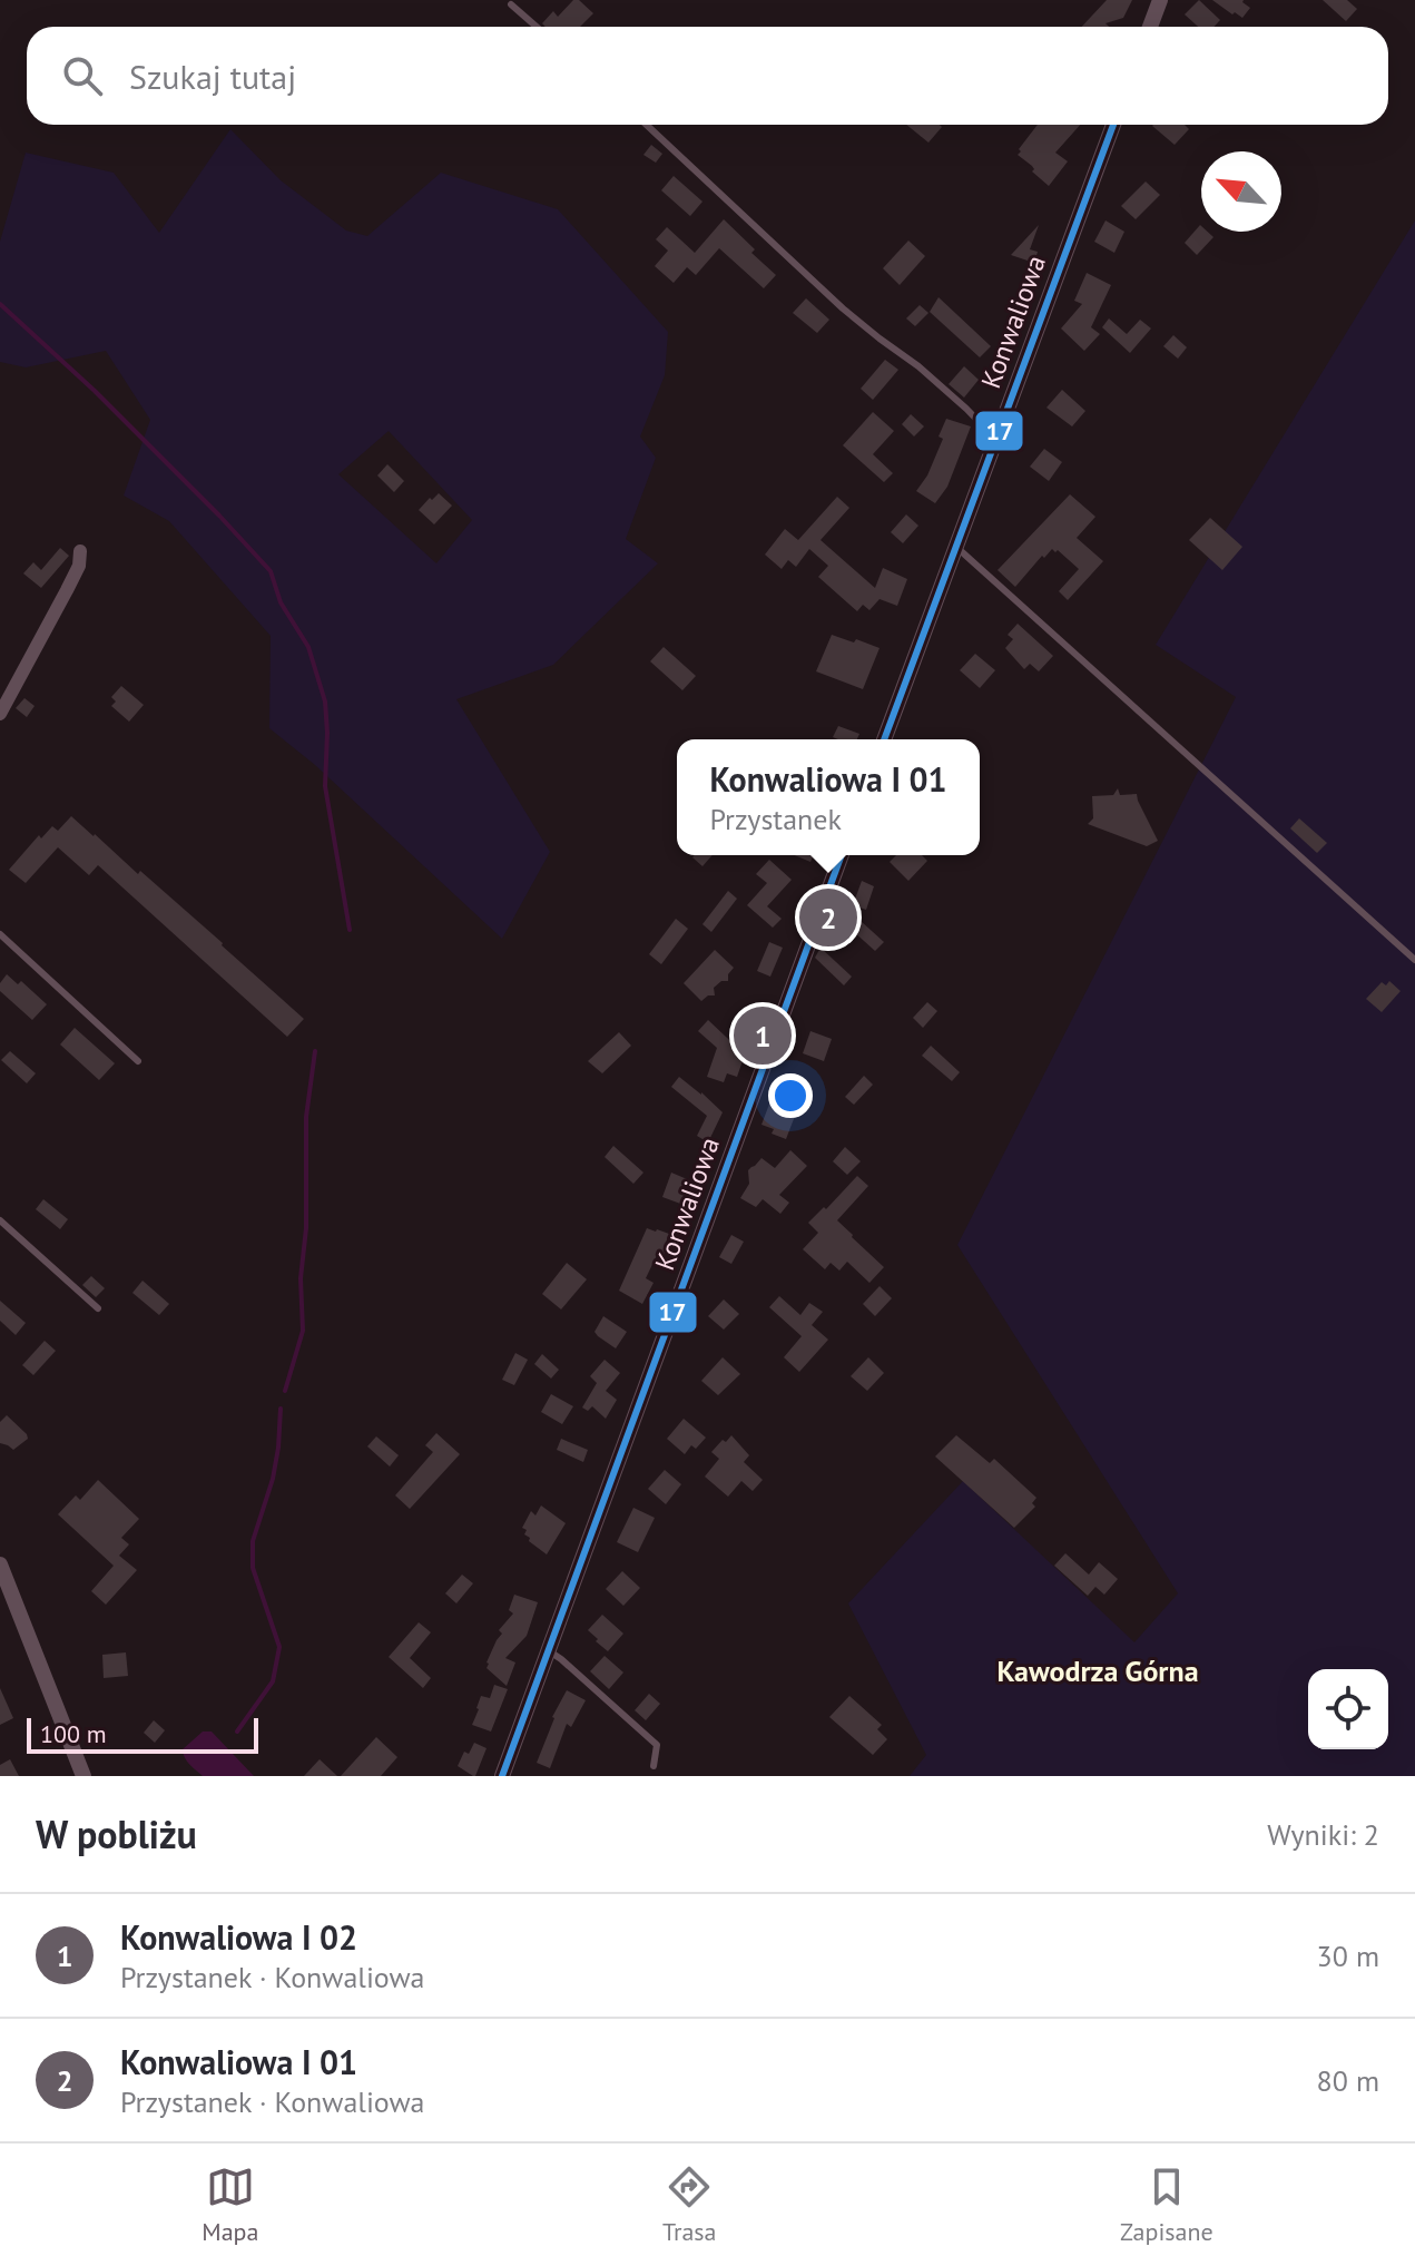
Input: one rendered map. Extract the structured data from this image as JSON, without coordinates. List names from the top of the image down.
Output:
{
  "streets": {
    "street": ["Konwaliowa"]
  },
  "districts": ["Kawodrza Górna"],
  "lines": ["transit line 17"],
  "scale_bar": "100 m",
  "north": "top left",
  "page": {
    "search": "Szukaj tutaj",
    "popup": ["Konwaliowa I 01", "Przystanek"],
    "pins": ["2", "1"],
    "scale": "100 m",
    "heading": ["W pobliżu", "Wyniki: 2"],
    "list": [
      {
        "mark": "1",
        "name": "Konwaliowa I 02",
        "note": "Przystanek · Konwaliowa",
        "value": "30 m"
      },
      {
        "mark": "2",
        "name": "Konwaliowa I 01",
        "note": "Przystanek · Konwaliowa",
        "value": "80 m"
      }
    ],
    "nav": ["Mapa", "Trasa", "Zapisane"]
  }
}
